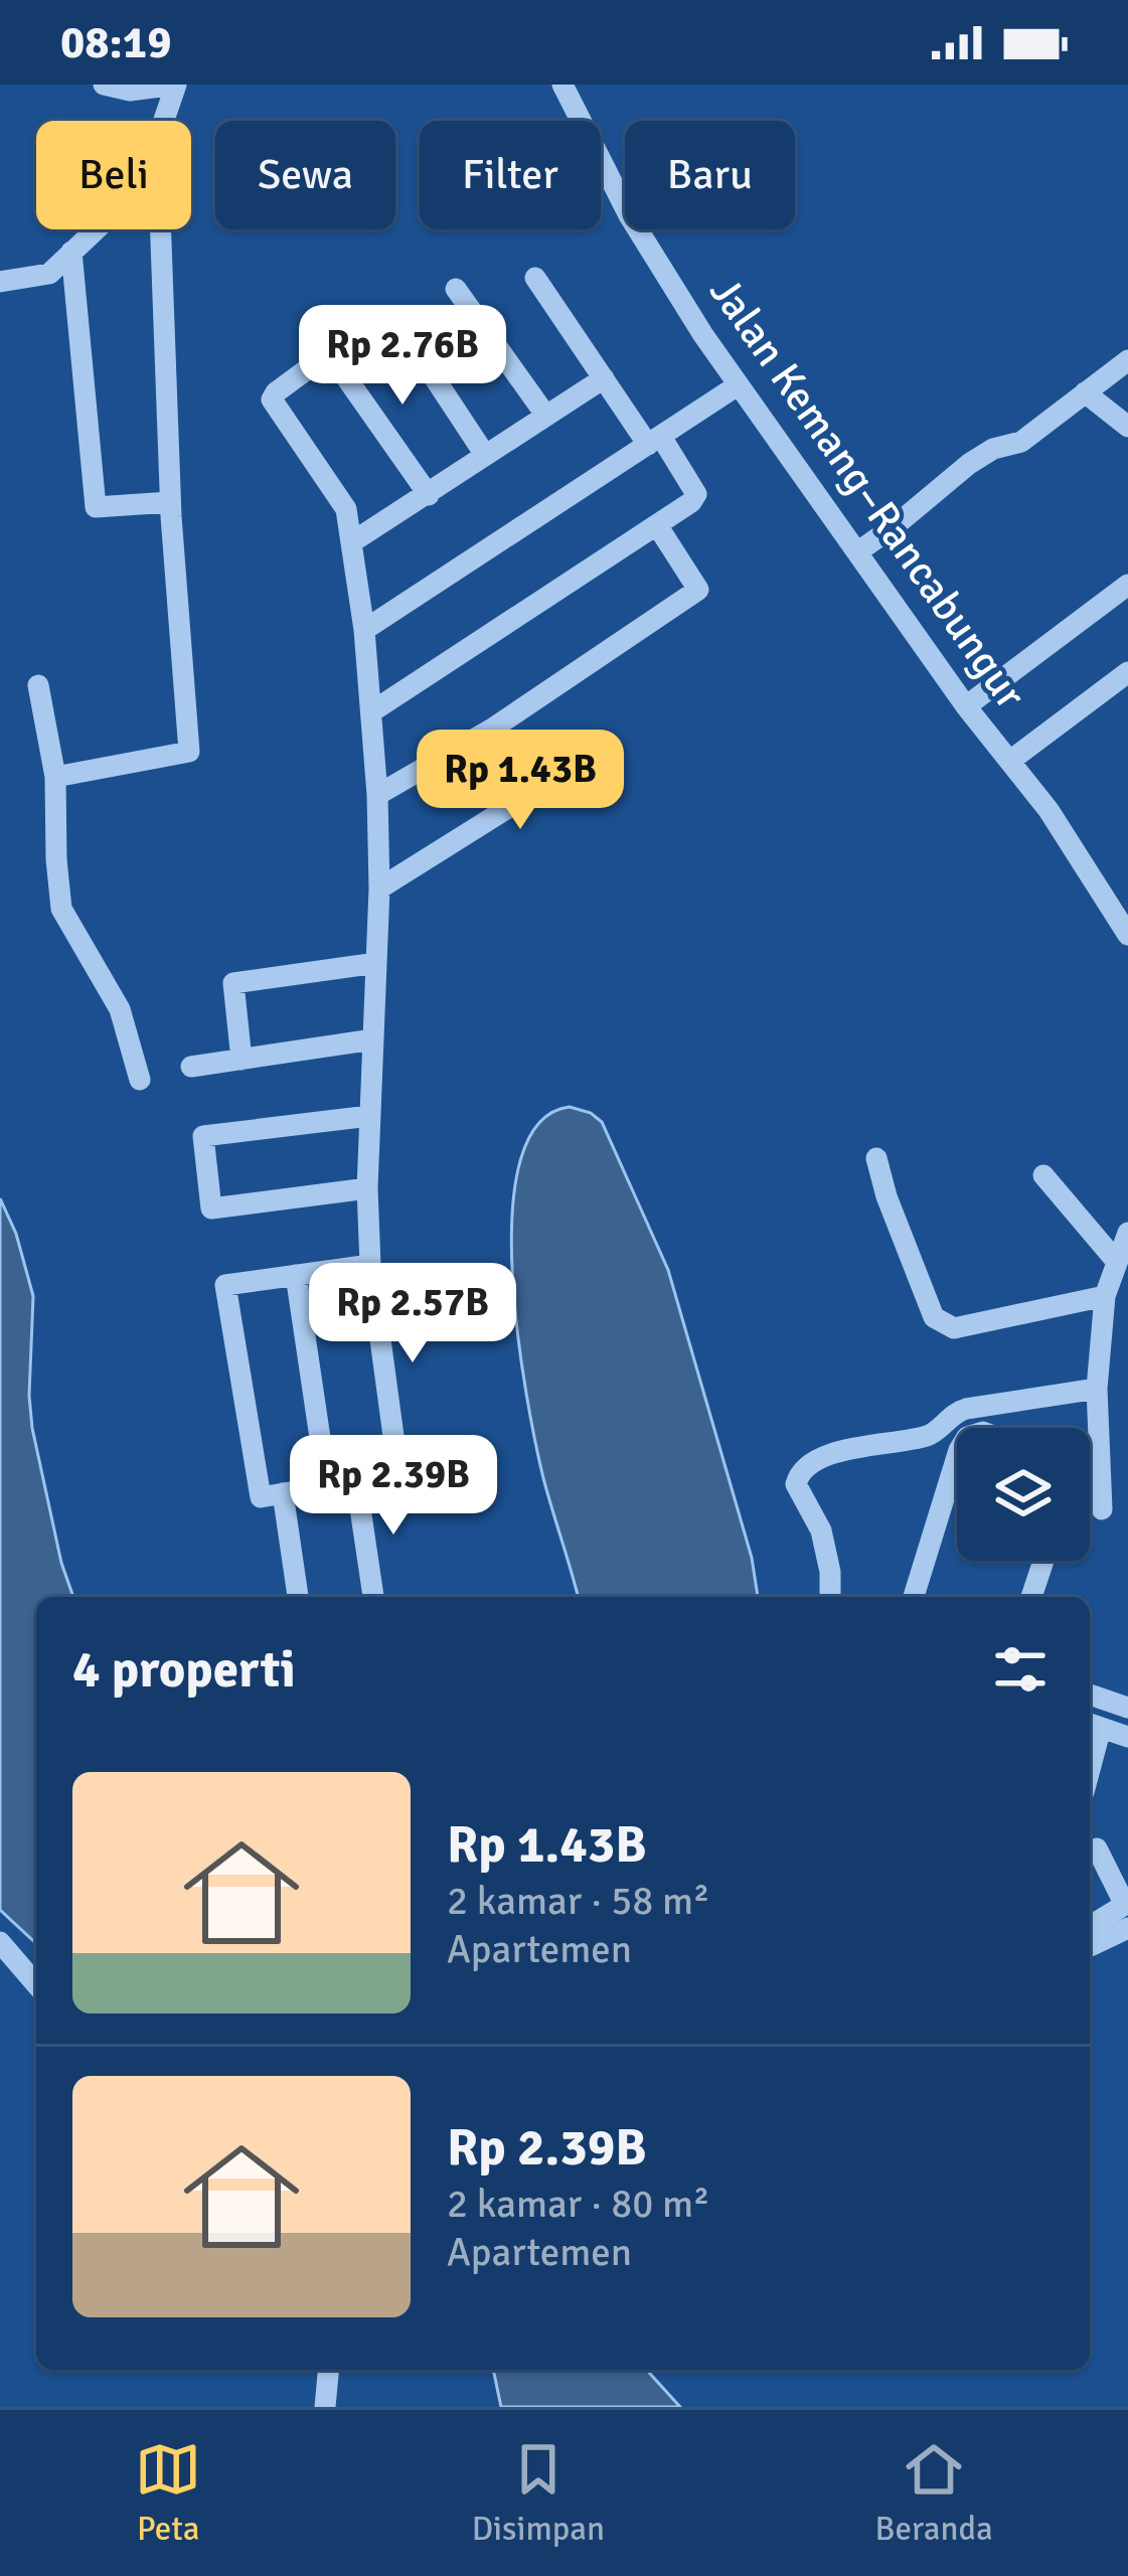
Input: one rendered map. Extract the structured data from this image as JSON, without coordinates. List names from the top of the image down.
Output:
{
  "streets": {
    "street": ["Jalan Kemang–Rancabungur"]
  },
  "page": {
    "status": "08:19",
    "chip": [
      "Beli",
      "Sewa",
      "Filter",
      "Baru"
    ],
    "price": [
      "Rp 2.76B",
      "Rp 1.43B",
      "Rp 2.57B",
      "Rp 2.39B"
    ],
    "heading": "4 properti",
    "list": [
      {
        "name": "Rp 1.43B",
        "note": "2 kamar · 58 m² · Apartemen"
      },
      {
        "name": "Rp 2.39B",
        "note": "2 kamar · 80 m² · Apartemen"
      }
    ],
    "tabs": ["Peta", "Disimpan", "Beranda"]
  }
}
